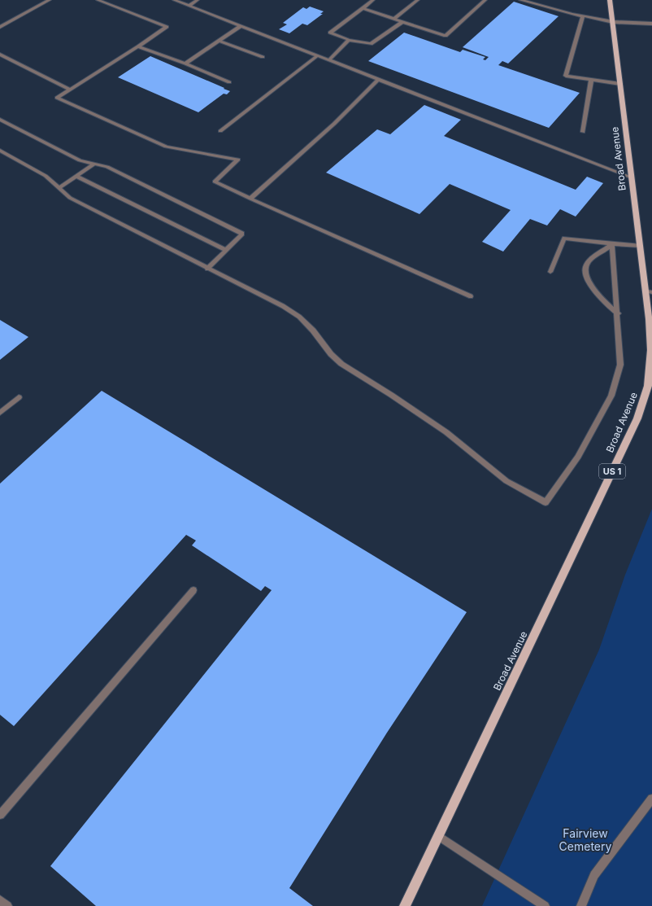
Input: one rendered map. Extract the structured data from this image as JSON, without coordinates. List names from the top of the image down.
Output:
{
  "streets": {
    "main road": ["Broad Avenue", "US 1"]
  },
  "parks": ["Fairview Cemetery"]
}
